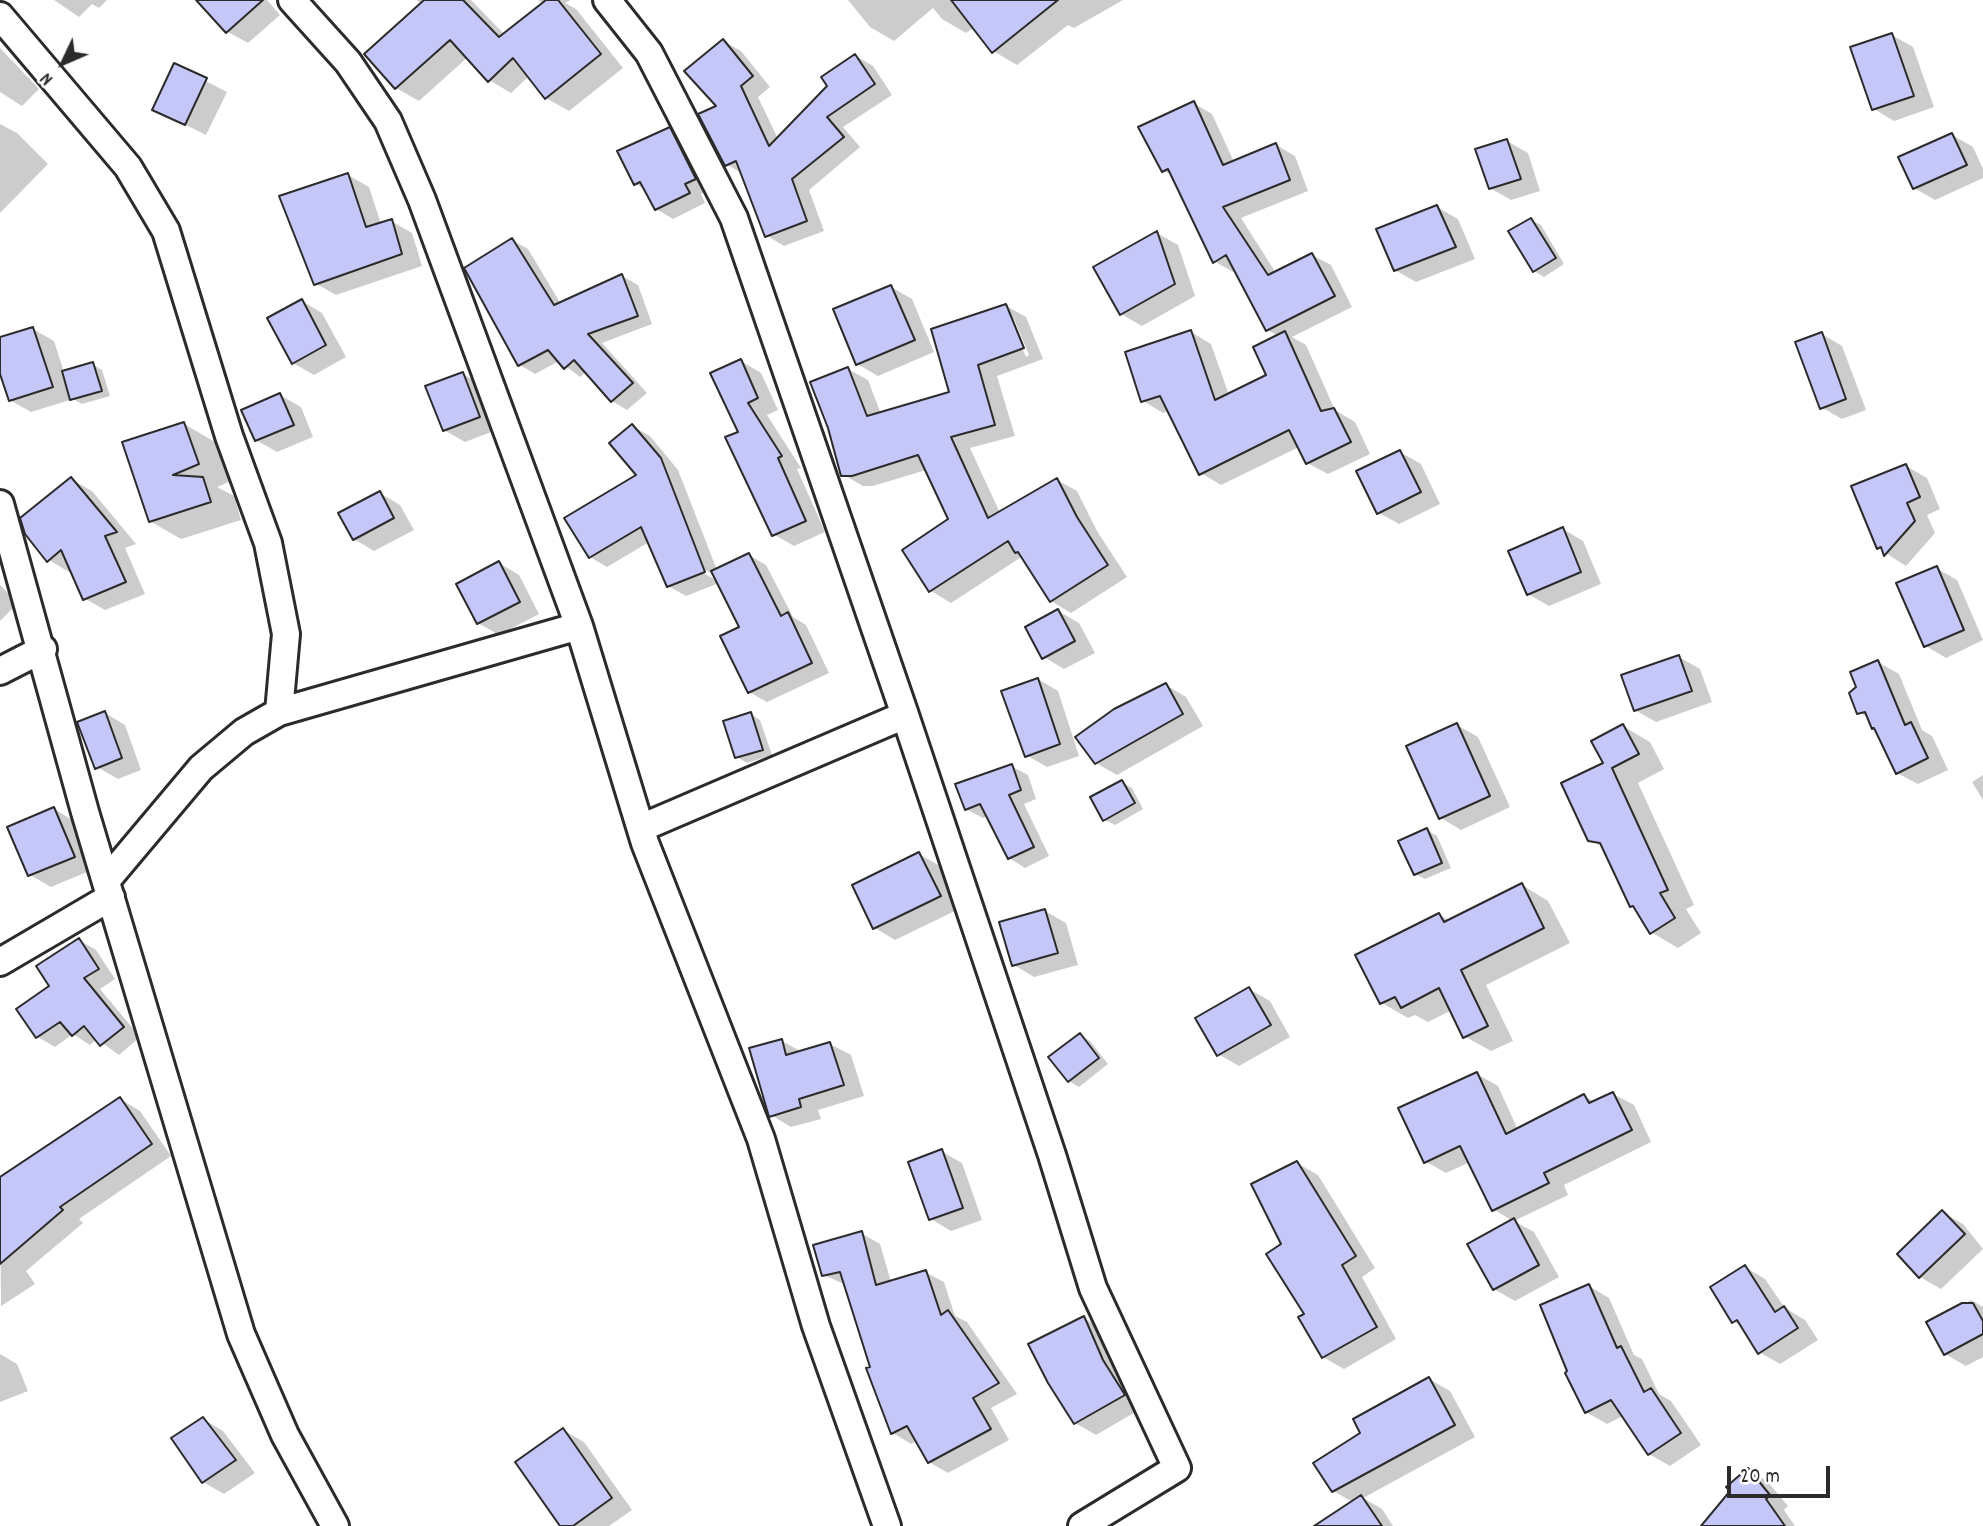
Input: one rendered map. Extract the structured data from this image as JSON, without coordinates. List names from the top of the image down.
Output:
{
  "scale_bar": "20 m",
  "north": "bottom left"
}
